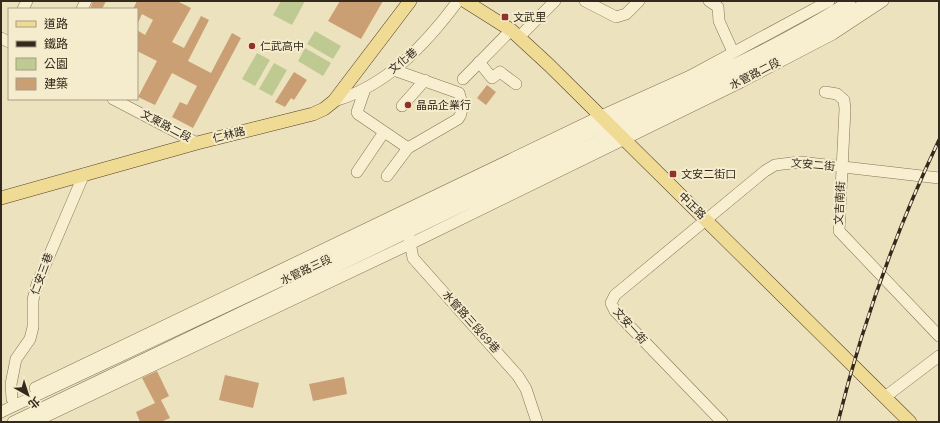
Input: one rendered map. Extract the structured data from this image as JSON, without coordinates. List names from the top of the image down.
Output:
{
  "streets": {
    "main road": ["仁林路", "中正路"],
    "street": [
      "文化巷",
      "水管路二段",
      "文東路二段",
      "文安二街",
      "文吉南街",
      "水管路三段",
      "仁安三巷",
      "水管路三段69巷",
      "文安一街"
    ]
  },
  "crossings": [
    ["文化巷", "仁林路"],
    ["水管路二段", "中正路"],
    ["水管路二段", "水管路三段"],
    ["文東路二段", "仁林路"],
    ["仁林路", "仁安三巷"],
    ["文安二街", "文吉南街"],
    ["文安二街", "中正路"],
    ["文安二街", "文安一街"],
    ["中正路", "水管路三段"],
    ["中正路", "文安一街"],
    ["水管路三段", "仁安三巷"],
    ["水管路三段", "水管路三段69巷"]
  ],
  "places": {
    "transit": ["文武里", "文安二街口"],
    "other": ["仁武高中", "晶品企業行"]
  },
  "legend": [
    "道路",
    "鐵路",
    "公園",
    "建築"
  ],
  "north": "bottom right"
}
